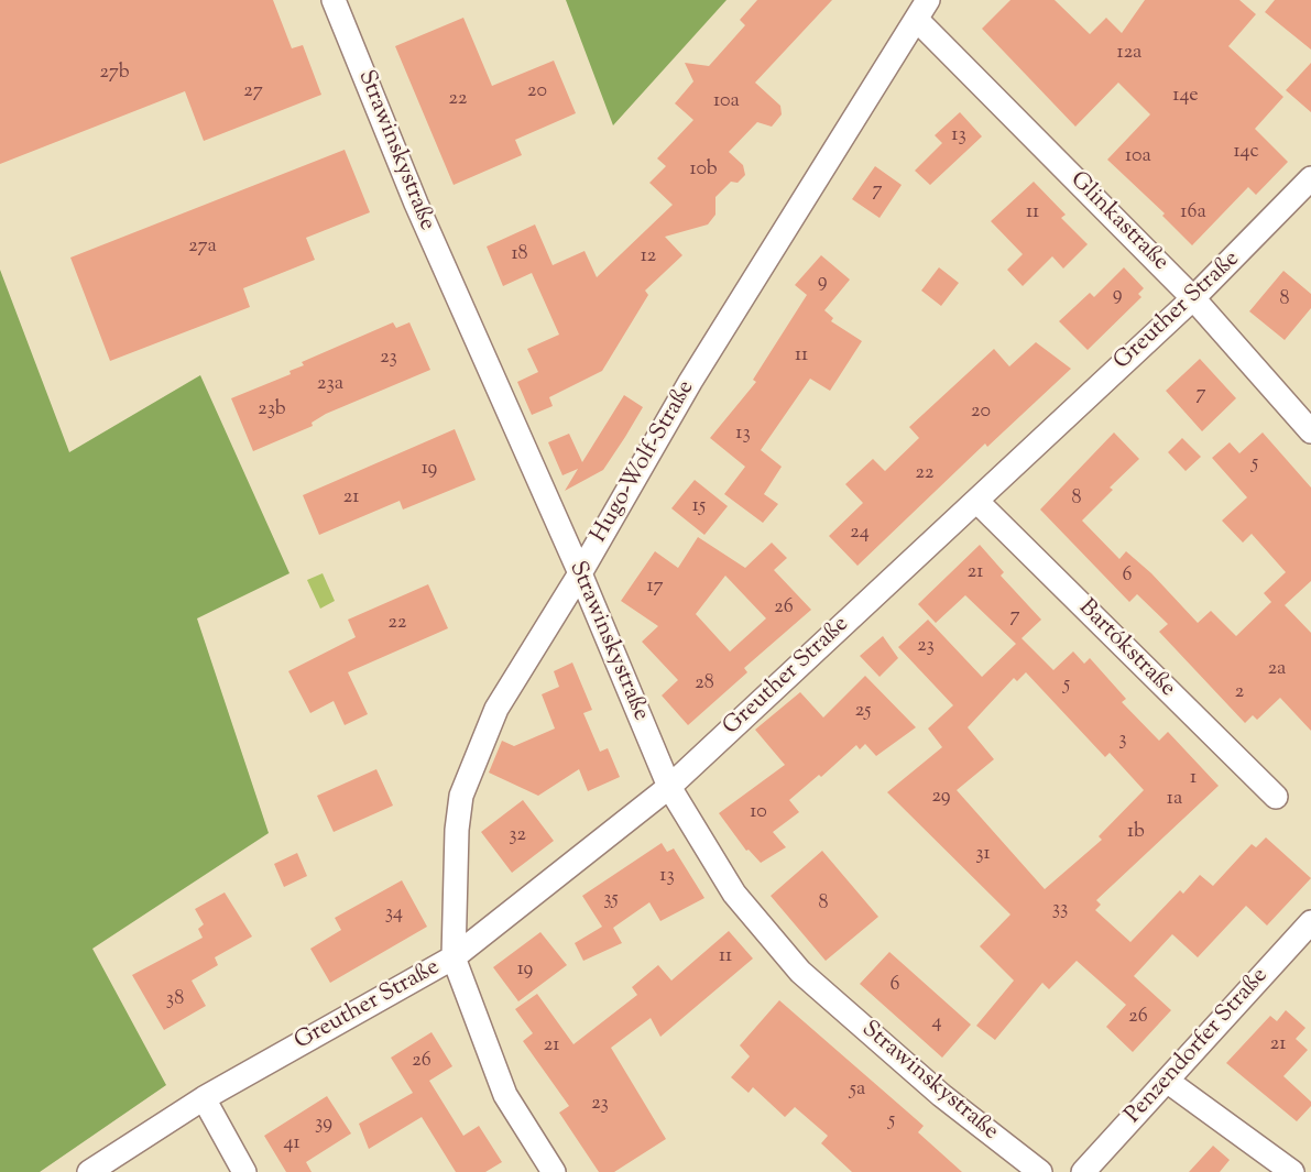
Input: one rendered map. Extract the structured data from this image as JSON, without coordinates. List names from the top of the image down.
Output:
{
  "streets": {
    "street": [
      "Strawinskystraße",
      "Glinkastraße",
      "Greuther Straße",
      "Hugo-Wolf-Straße",
      "Bartókstraße",
      "Penzendorfer Straße"
    ]
  },
  "crossings": [
    ["Strawinskystraße", "Greuther Straße"],
    ["Strawinskystraße", "Hugo-Wolf-Straße"],
    ["Glinkastraße", "Greuther Straße"],
    ["Glinkastraße", "Hugo-Wolf-Straße"],
    ["Greuther Straße", "Hugo-Wolf-Straße"],
    ["Greuther Straße", "Bartókstraße"]
  ],
  "house_numbers": [
    "12a",
    "27b",
    "27",
    "20",
    "14e",
    "22",
    "10a",
    "13",
    "14c",
    "10a",
    "10b",
    "7",
    "11",
    "16a",
    "27a",
    "18",
    "12",
    "9",
    "9",
    "8",
    "11",
    "23",
    "23a",
    "7",
    "23b",
    "20",
    "13",
    "5",
    "19",
    "22",
    "21",
    "8",
    "15",
    "24",
    "21",
    "6",
    "17",
    "26",
    "7",
    "22",
    "23",
    "2a",
    "28",
    "5",
    "2",
    "25",
    "3",
    "1",
    "29",
    "1a",
    "10",
    "1b",
    "32",
    "31",
    "13",
    "35",
    "8",
    "33",
    "34",
    "11",
    "19",
    "6",
    "38",
    "26",
    "4",
    "21",
    "21",
    "26",
    "5a",
    "23",
    "5",
    "39",
    "41"
  ]
}
